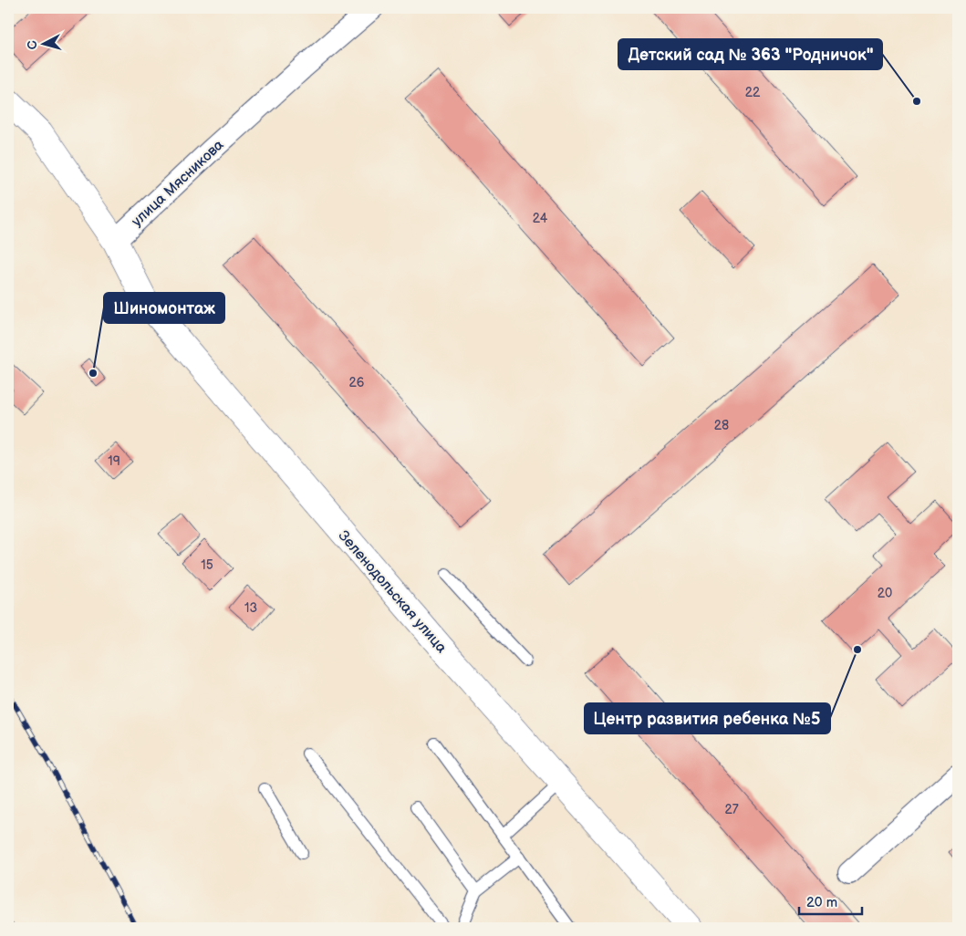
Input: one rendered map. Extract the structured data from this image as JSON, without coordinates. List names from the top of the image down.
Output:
{
  "streets": {
    "street": ["улица Мясникова", "Зеленодольская улица"]
  },
  "crossings": [
    ["улица Мясникова", "Зеленодольская улица"]
  ],
  "places": ["Детский сад № 363 \"Родничок\"", "Шиномонтаж", "Центр развития ребенка №5"],
  "house_numbers": [
    "22",
    "24",
    "26",
    "28",
    "19",
    "15",
    "20",
    "13",
    "27"
  ],
  "scale_bar": "20 m",
  "north": "left"
}
